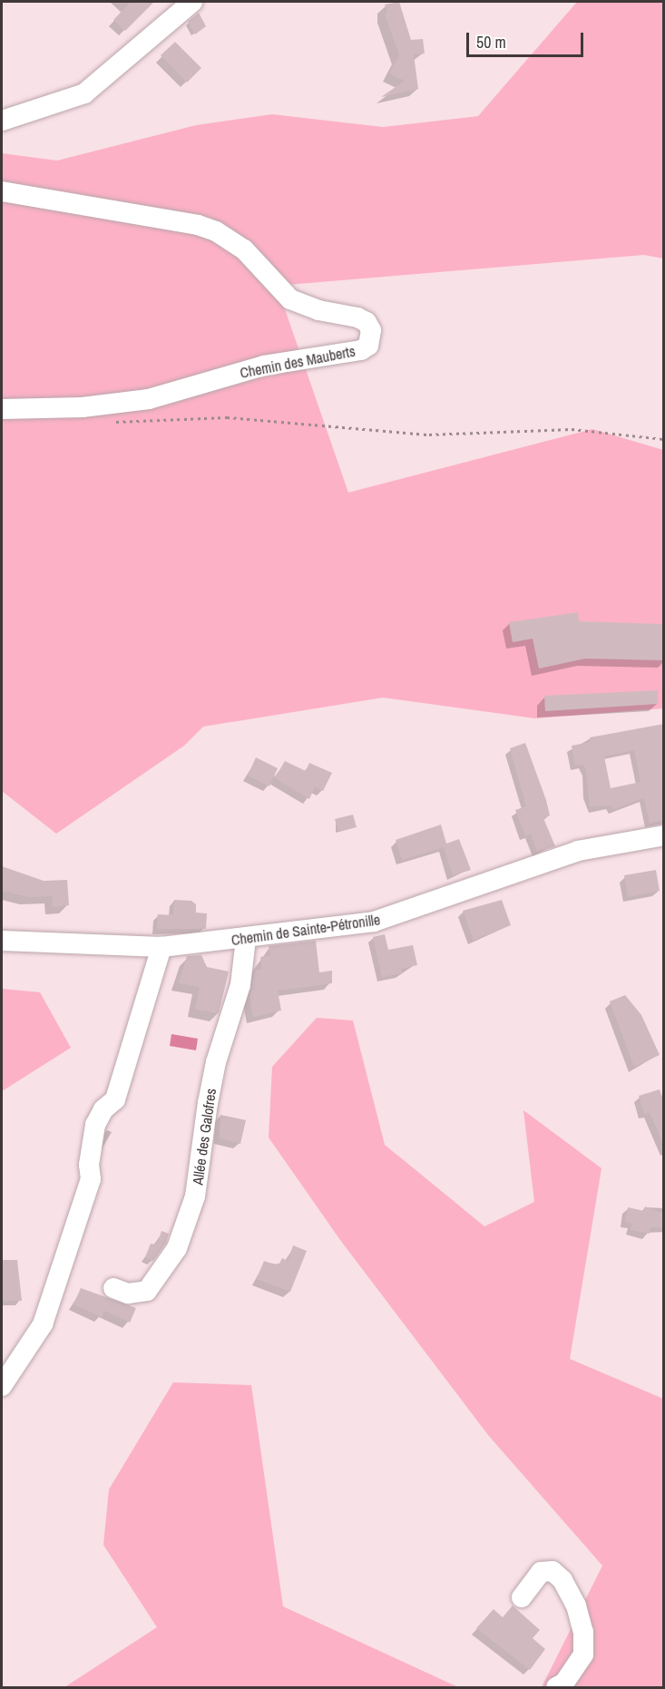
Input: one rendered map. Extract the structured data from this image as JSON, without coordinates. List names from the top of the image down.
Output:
{
  "streets": {
    "street": ["Chemin des Mauberts", "Chemin de Sainte-Pétronille", "Allée des Galofres"]
  },
  "crossings": [
    ["Chemin de Sainte-Pétronille", "Allée des Galofres"]
  ],
  "scale_bar": "50 m"
}
